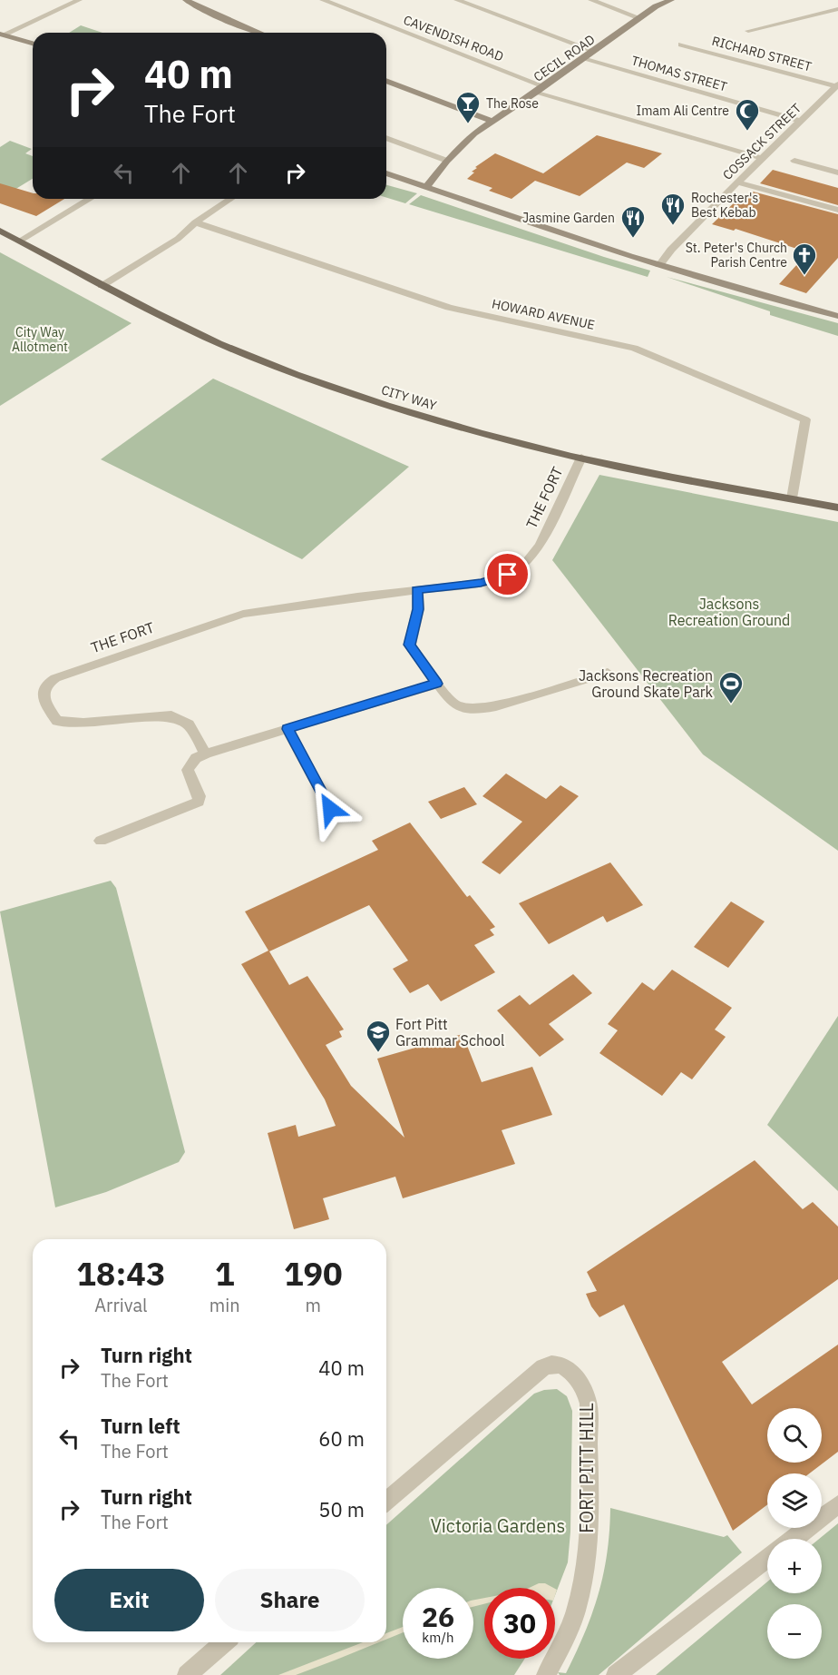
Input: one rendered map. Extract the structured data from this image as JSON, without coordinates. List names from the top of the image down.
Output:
{
  "streets": {
    "main road": ["CITY WAY"],
    "street": [
      "CAVENDISH ROAD",
      "RICHARD STREET",
      "CECIL ROAD",
      "THOMAS STREET",
      "COSSACK STREET",
      "HOWARD AVENUE",
      "THE FORT",
      "FORT PITT HILL"
    ]
  },
  "crossings": [
    ["CAVENDISH ROAD", "CECIL ROAD"],
    ["CAVENDISH ROAD", "COSSACK STREET"],
    ["RICHARD STREET", "COSSACK STREET"],
    ["CECIL ROAD", "THOMAS STREET"],
    ["THOMAS STREET", "COSSACK STREET"],
    ["HOWARD AVENUE", "CITY WAY"],
    ["CITY WAY", "THE FORT"]
  ],
  "parks": ["City Way Allotment", "Jacksons Recreation Ground", "Victoria Gardens"],
  "places": {
    "bar": ["The Rose"],
    "mosque": ["Imam Ali Centre"],
    "restaurant": ["Rochester's Best Kebab", "Jasmine Garden"],
    "church": ["St. Peter's Church Parish Centre"],
    "sports": ["Jacksons Recreation Ground Skate Park"],
    "school or university": ["Fort Pitt Grammar School"]
  },
  "page": {
    "turn": ["40 m", "The Fort"],
    "eta": [
      "18:43",
      "Arrival",
      "1",
      "min",
      "190",
      "m"
    ],
    "list": [
      {
        "name": "Turn right",
        "note": "The Fort",
        "value": "40 m"
      },
      {
        "name": "Turn left",
        "note": "The Fort",
        "value": "60 m"
      },
      {
        "name": "Turn right",
        "note": "The Fort",
        "value": "50 m"
      }
    ],
    "map_buttons": ["+", "−"],
    "buttons": ["Exit", "Share"],
    "speed": "26 km/h",
    "limit": "30"
  }
}
